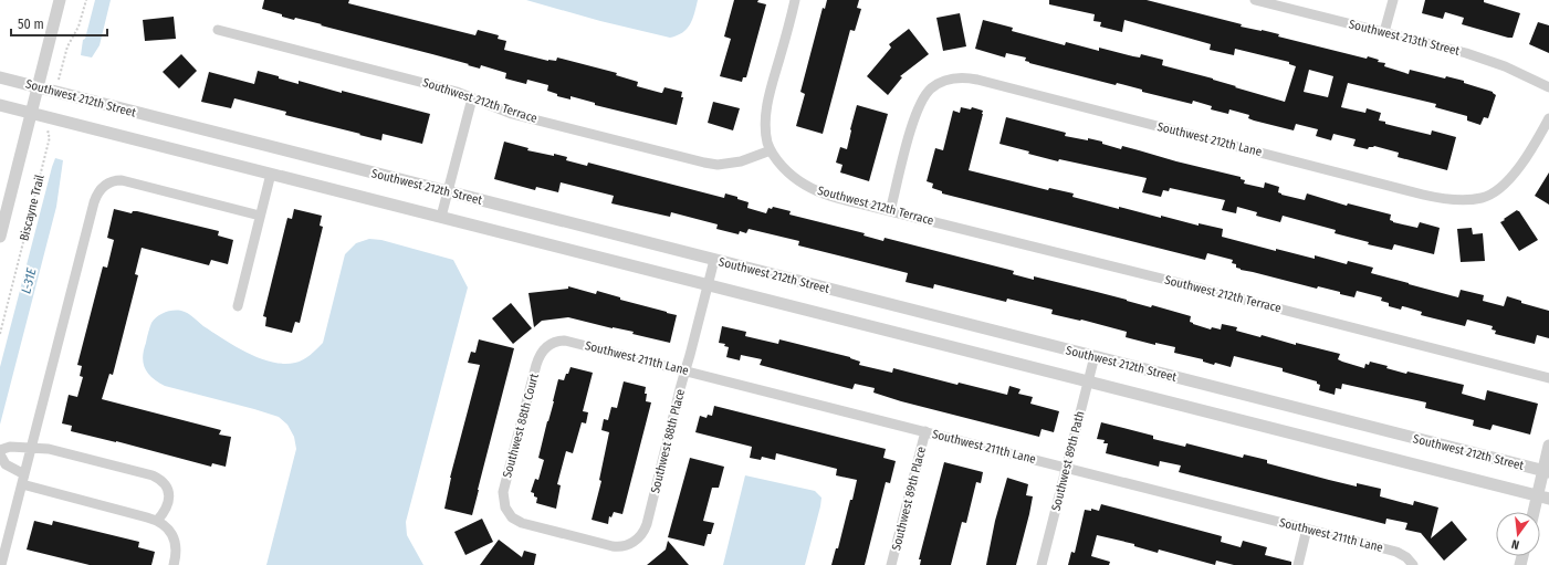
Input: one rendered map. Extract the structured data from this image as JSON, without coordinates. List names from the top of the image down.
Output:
{
  "streets": {
    "street": [
      "Southwest 213th Street",
      "Southwest 212th Street",
      "Southwest 212th Terrace",
      "Southwest 212th Lane",
      "Southwest 211th Lane",
      "Southwest 88th Court",
      "Southwest 88th Place",
      "Southwest 89th Path",
      "Southwest 89th Place"
    ],
    "path": ["Biscayne Trail"]
  },
  "crossings": [
    ["Southwest 212th Street", "Southwest 88th Place"],
    ["Southwest 212th Street", "Southwest 89th Path"],
    ["Southwest 212th Terrace", "Southwest 212th Lane"],
    ["Southwest 211th Lane", "Southwest 88th Court"],
    ["Southwest 211th Lane", "Southwest 88th Place"],
    ["Southwest 211th Lane", "Southwest 89th Path"],
    ["Southwest 211th Lane", "Southwest 89th Place"],
    ["Southwest 88th Court", "Southwest 88th Place"]
  ],
  "water": ["L-31E"],
  "scale_bar": "50 m",
  "north": "bottom"
}
